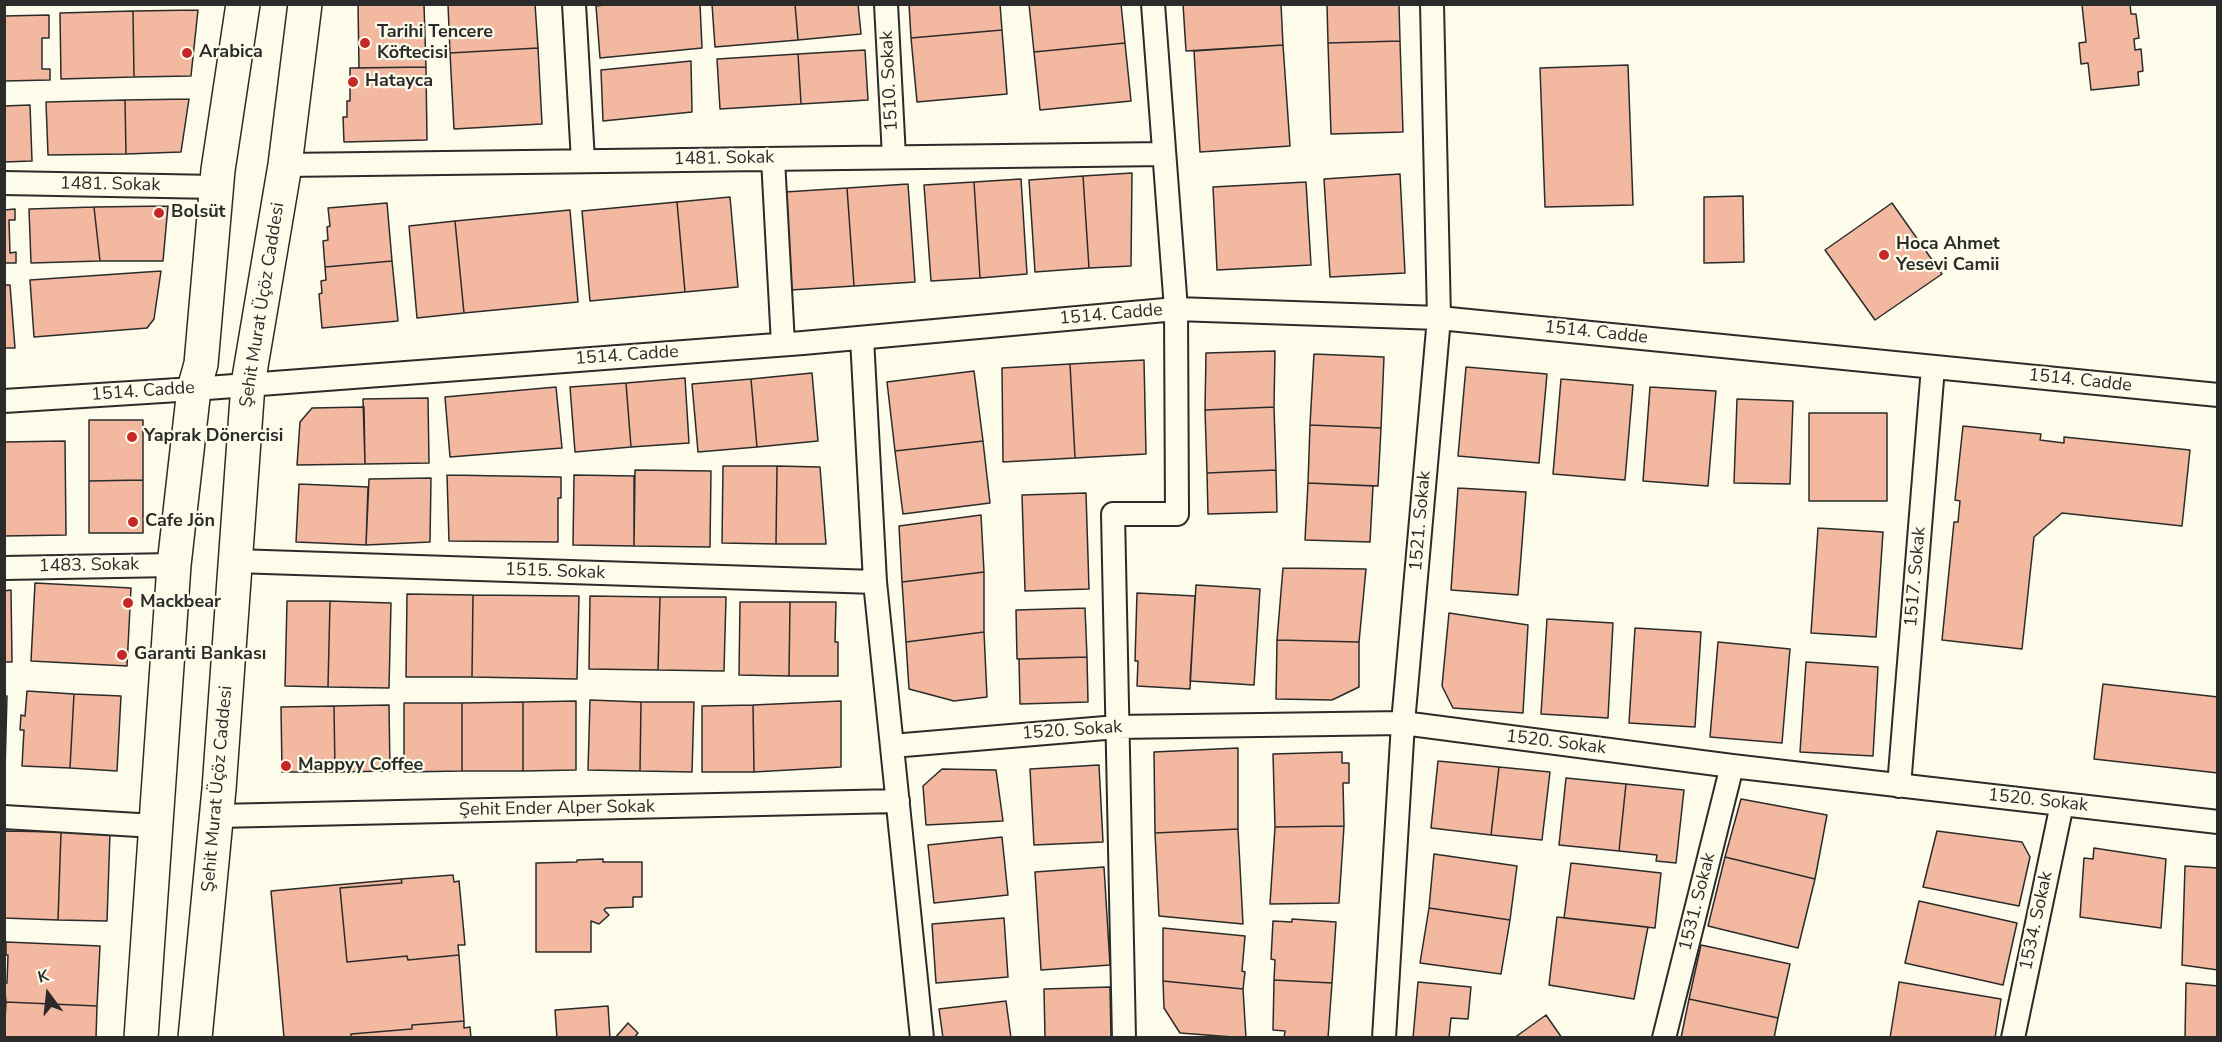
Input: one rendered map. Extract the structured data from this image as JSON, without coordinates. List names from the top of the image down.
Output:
{
  "streets": {
    "main road": ["Şehit Murat Üçöz Caddesi"],
    "street": [
      "1510. Sokak",
      "1481. Sokak",
      "1514. Cadde",
      "1521. Sokak",
      "1483. Sokak",
      "1515. Sokak",
      "1517. Sokak",
      "1520. Sokak",
      "Şehit Ender Alper Sokak",
      "1531. Sokak",
      "1534. Sokak"
    ]
  },
  "crossings": [
    ["1510. Sokak", "1481. Sokak"],
    ["1481. Sokak", "Şehit Murat Üçöz Caddesi"],
    ["Şehit Murat Üçöz Caddesi", "1514. Cadde"],
    ["Şehit Murat Üçöz Caddesi", "1515. Sokak"],
    ["Şehit Murat Üçöz Caddesi", "Şehit Ender Alper Sokak"],
    ["1514. Cadde", "1521. Sokak"],
    ["1514. Cadde", "1517. Sokak"],
    ["1521. Sokak", "1520. Sokak"],
    ["1517. Sokak", "1520. Sokak"],
    ["1520. Sokak", "1531. Sokak"],
    ["1520. Sokak", "1534. Sokak"]
  ],
  "places": [
    "Tarihi Tencere Köftecisi",
    "Arabica",
    "Hatayca",
    "Bolsüt",
    "Hoca Ahmet Yesevi Camii",
    "Yaprak Dönercisi",
    "Cafe Jön",
    "Mackbear",
    "Garanti Bankası",
    "Mappyy Coffee"
  ],
  "north": "top"
}
